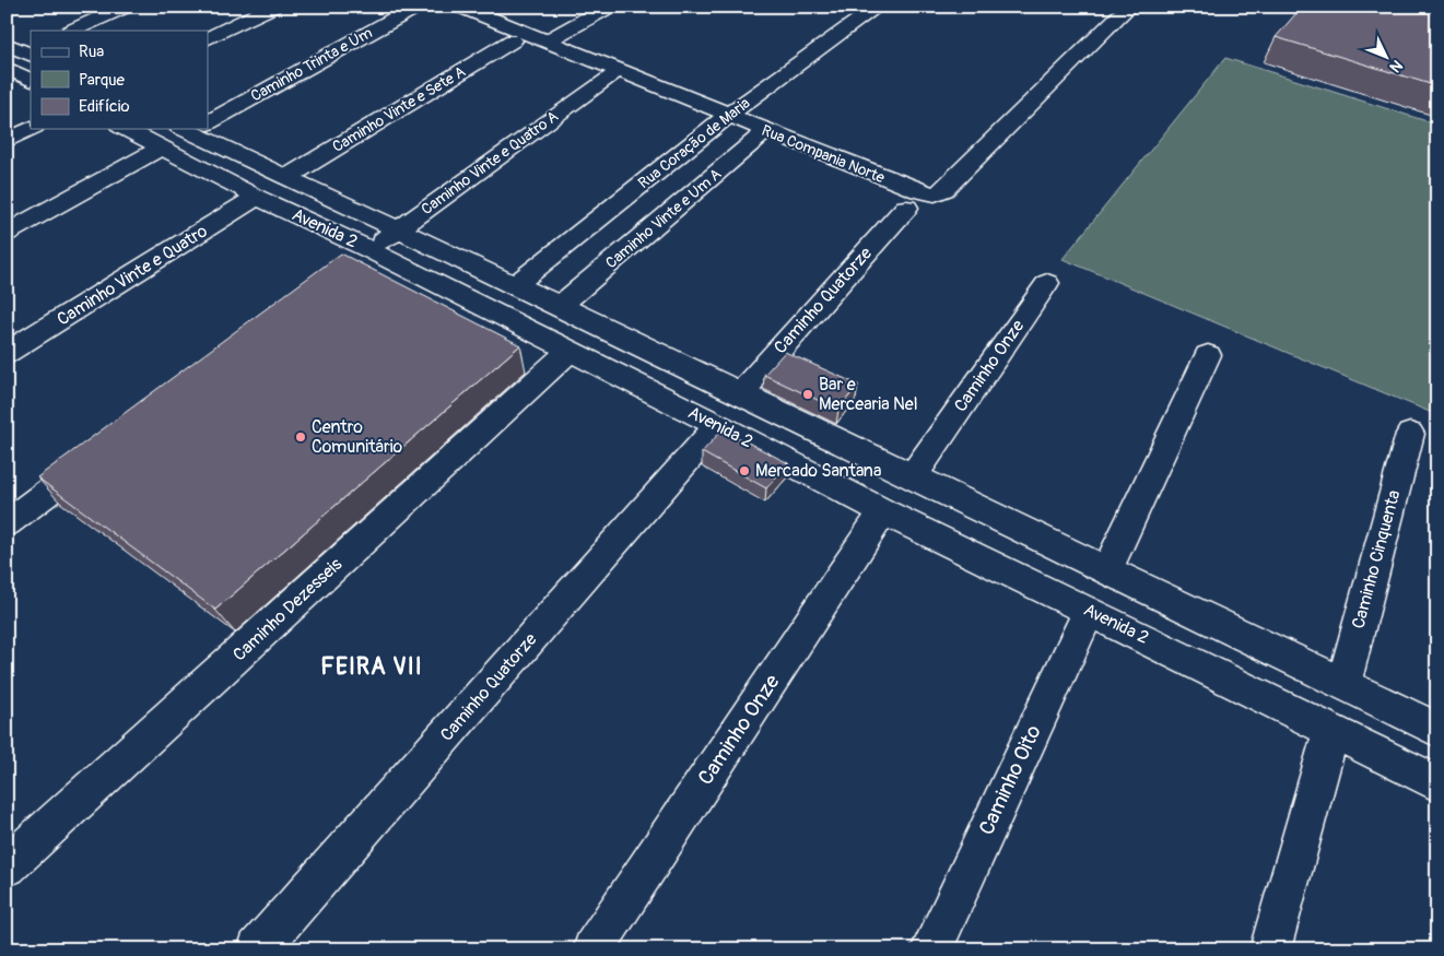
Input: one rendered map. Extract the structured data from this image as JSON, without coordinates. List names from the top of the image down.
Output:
{
  "streets": {
    "street": [
      "Caminho Trinta e Um",
      "Caminho Vinte e Sete A",
      "Rua Coração de Maria",
      "Rua Compania Norte",
      "Caminho Vinte e Quatro A",
      "Caminho Vinte e Um A",
      "Avenida 2",
      "Caminho Vinte e Quatro",
      "Caminho Quatorze",
      "Caminho Onze",
      "Caminho Cinquenta",
      "Caminho Dezesseis",
      "Caminho Oito"
    ]
  },
  "crossings": [
    ["Caminho Trinta e Um", "Avenida 2"],
    ["Caminho Vinte e Sete A", "Avenida 2"],
    ["Rua Coração de Maria", "Rua Compania Norte"],
    ["Rua Coração de Maria", "Avenida 2"],
    ["Rua Compania Norte", "Caminho Vinte e Um A"],
    ["Caminho Vinte e Quatro A", "Avenida 2"],
    ["Caminho Vinte e Um A", "Avenida 2"],
    ["Avenida 2", "Caminho Vinte e Quatro"],
    ["Avenida 2", "Caminho Quatorze"],
    ["Avenida 2", "Caminho Onze"],
    ["Avenida 2", "Caminho Cinquenta"],
    ["Avenida 2", "Caminho Dezesseis"],
    ["Avenida 2", "Caminho Oito"]
  ],
  "districts": ["FEIRA VII"],
  "places": ["Bar e Mercearia Nel", "Centro Comunitário", "Mercado Santana"],
  "legend": ["Rua", "Parque", "Edifício"],
  "north": "bottom right"
}
